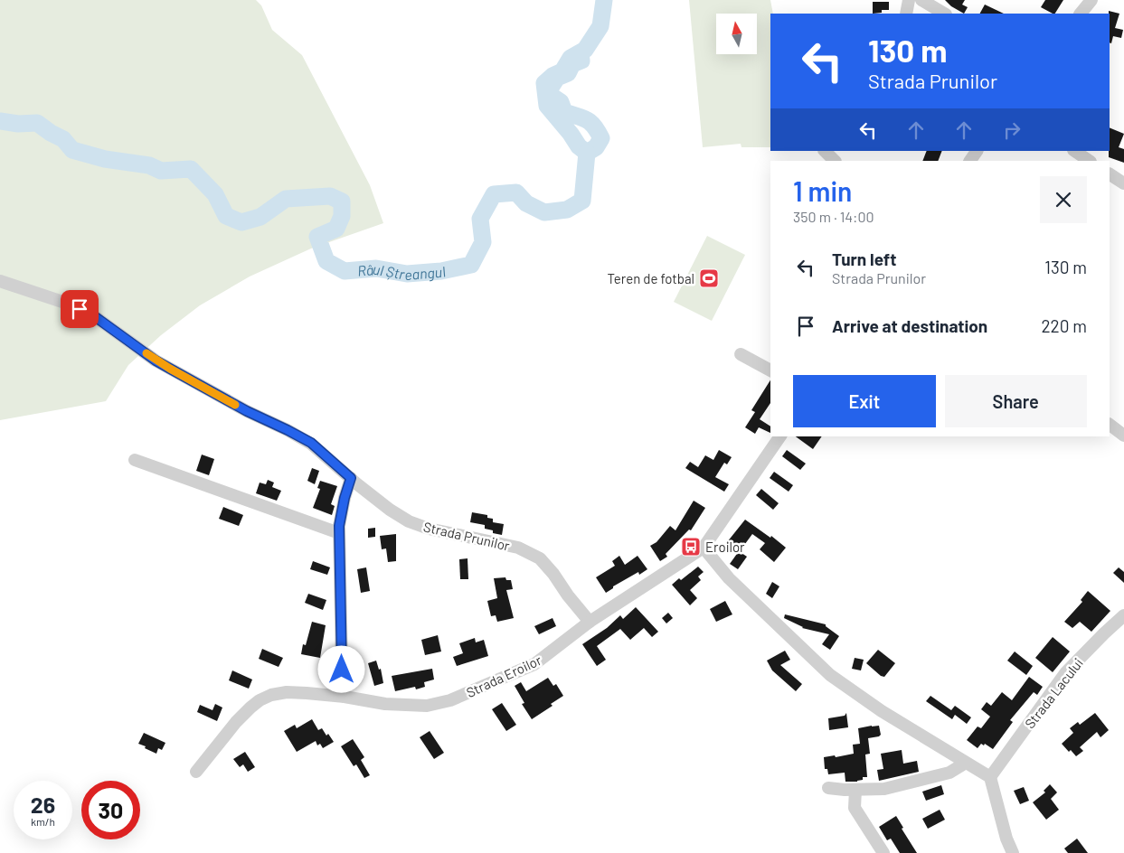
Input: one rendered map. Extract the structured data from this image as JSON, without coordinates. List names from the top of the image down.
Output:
{
  "streets": {
    "street": ["Strada Prunilor", "Strada Eroilor", "Strada Lacului"]
  },
  "crossings": [
    ["Strada Prunilor", "Strada Eroilor"]
  ],
  "water": ["Râul Ștreangul"],
  "places": {
    "sports": ["Teren de fotbal"],
    "bus stop": ["Eroilor"]
  },
  "north": "top",
  "page": {
    "turn": ["130 m", "Strada Prunilor"],
    "heading": ["1 min", "350 m · 14:00"],
    "list": [
      {
        "name": "Turn left",
        "note": "Strada Prunilor",
        "value": "130 m"
      },
      {
        "name": "Arrive at destination",
        "value": "220 m"
      }
    ],
    "buttons": ["Exit", "Share"],
    "speed": "26 km/h",
    "limit": "30"
  }
}
